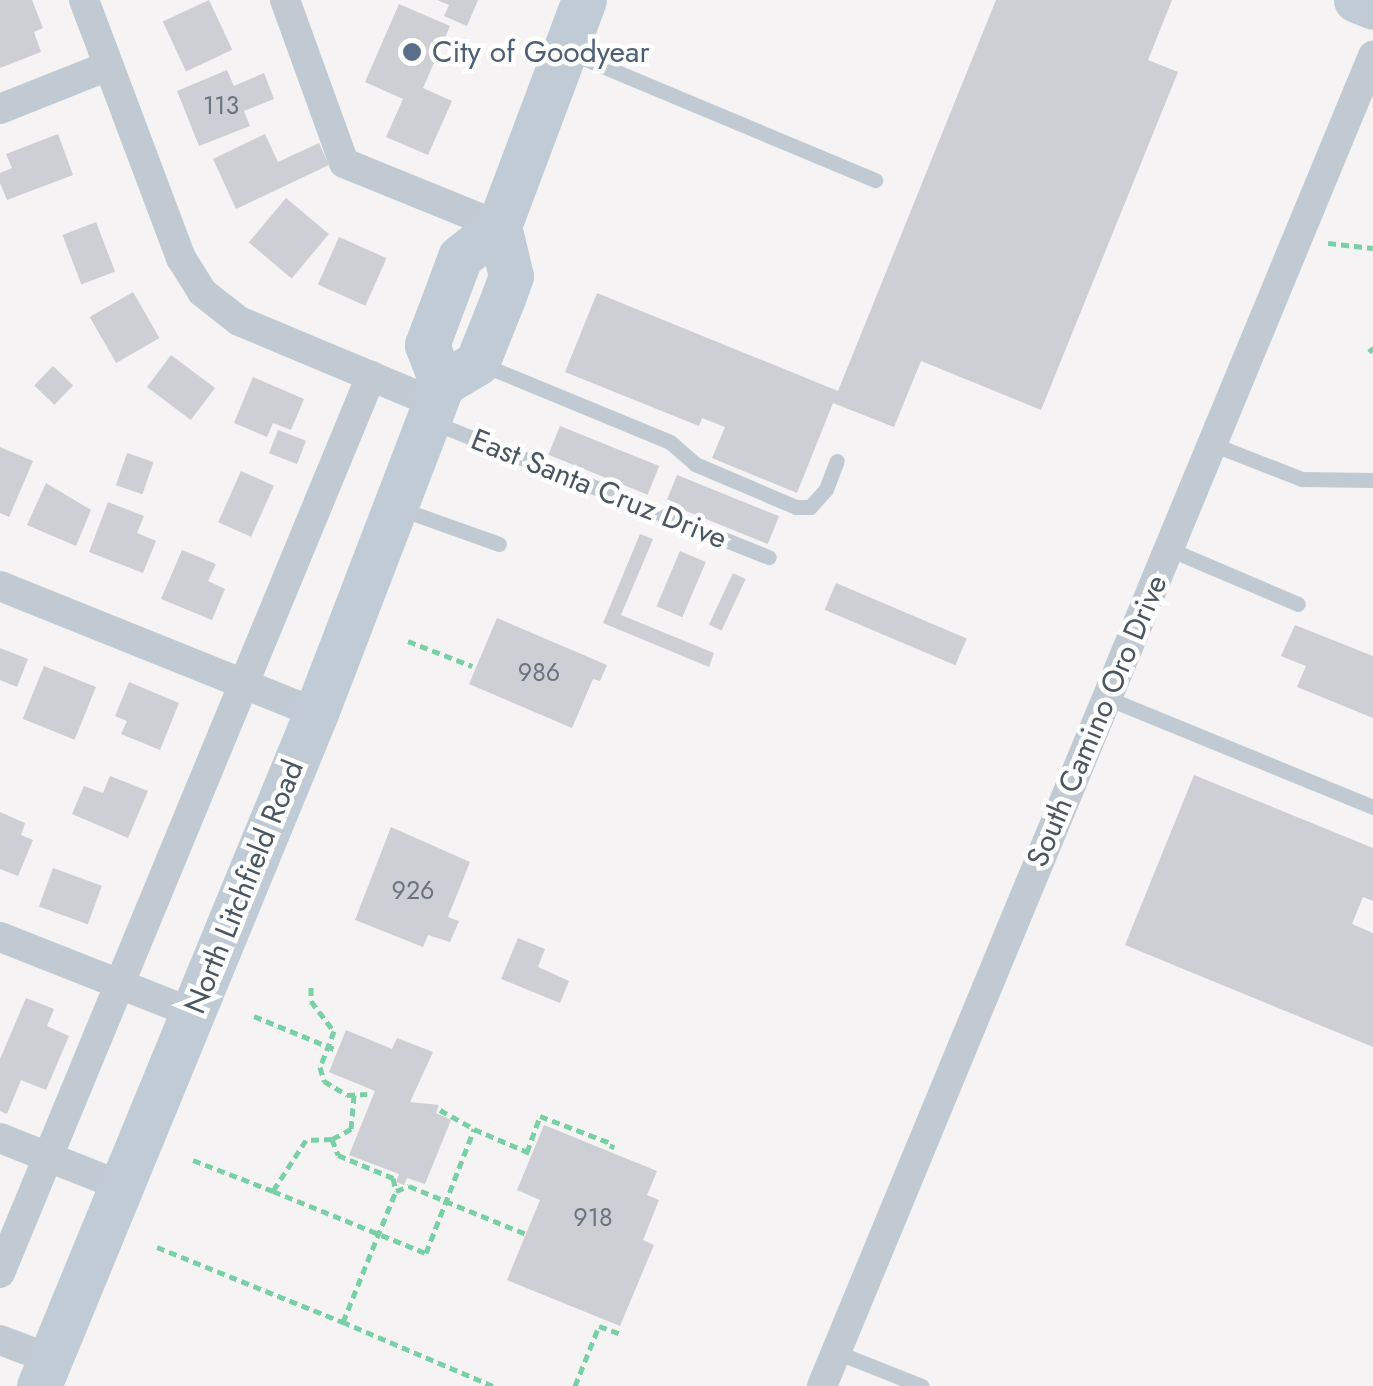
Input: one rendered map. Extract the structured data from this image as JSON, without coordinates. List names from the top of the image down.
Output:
{
  "streets": {
    "main road": ["North Litchfield Road"],
    "street": ["East Santa Cruz Drive", "South Camino Oro Drive"]
  },
  "crossings": [
    ["East Santa Cruz Drive", "North Litchfield Road"]
  ],
  "places": ["City of Goodyear"],
  "house_numbers": [
    "113",
    "986",
    "926",
    "918"
  ]
}
